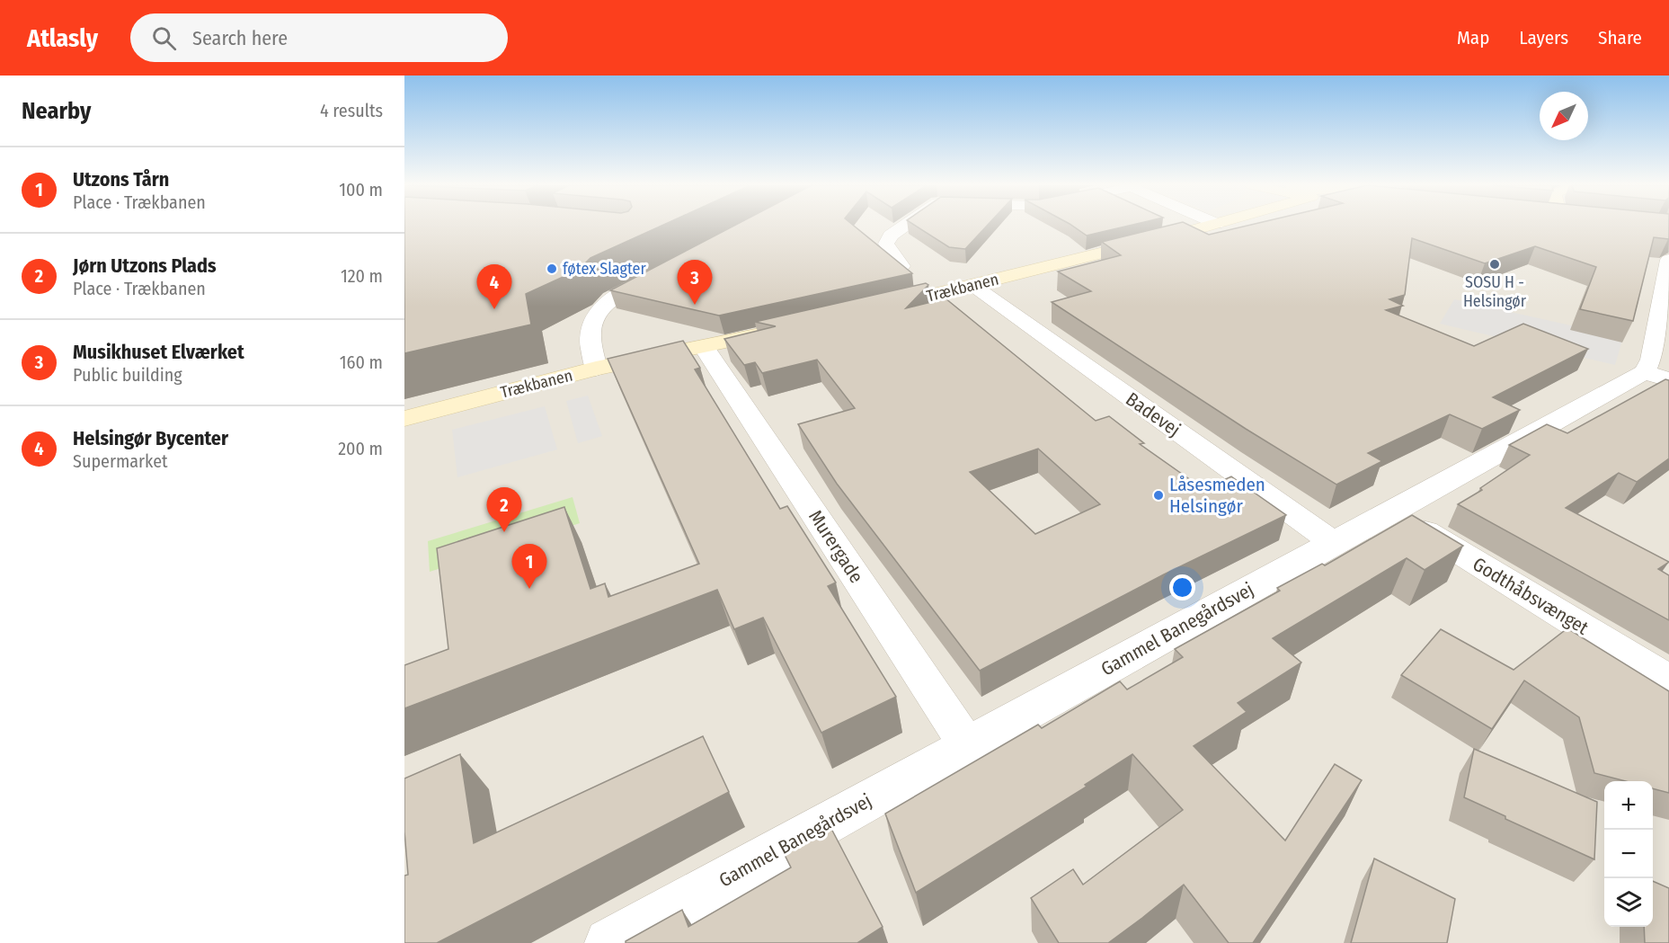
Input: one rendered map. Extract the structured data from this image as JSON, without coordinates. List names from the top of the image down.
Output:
{
  "streets": {
    "main road": ["Trækbanen"],
    "street": [
      "Badevej",
      "Murergade",
      "Godthåbsvænget",
      "Gammel Banegårdsvej"
    ]
  },
  "crossings": [
    ["Trækbanen", "Badevej"],
    ["Trækbanen", "Murergade"],
    ["Badevej", "Gammel Banegårdsvej"],
    ["Murergade", "Gammel Banegårdsvej"],
    ["Godthåbsvænget", "Gammel Banegårdsvej"]
  ],
  "places": ["SOSU H - Helsingør", "føtex Slagter", "Låsesmeden Helsingør"],
  "north": "bottom left",
  "page": {
    "header": "Atlasly",
    "search": "Search here",
    "nav": ["Map", "Layers", "Share"],
    "heading": ["Nearby", "4 results"],
    "list": [
      {
        "mark": "1",
        "name": "Utzons Tårn",
        "note": "Place · Trækbanen",
        "value": "100 m"
      },
      {
        "mark": "2",
        "name": "Jørn Utzons Plads",
        "note": "Place · Trækbanen",
        "value": "120 m"
      },
      {
        "mark": "3",
        "name": "Musikhuset Elværket",
        "note": "Public building",
        "value": "160 m"
      },
      {
        "mark": "4",
        "name": "Helsingør Bycenter",
        "note": "Supermarket",
        "value": "200 m"
      }
    ],
    "pins": [
      "3",
      "4",
      "2",
      "1"
    ],
    "map_buttons": ["+", "−"]
  }
}
